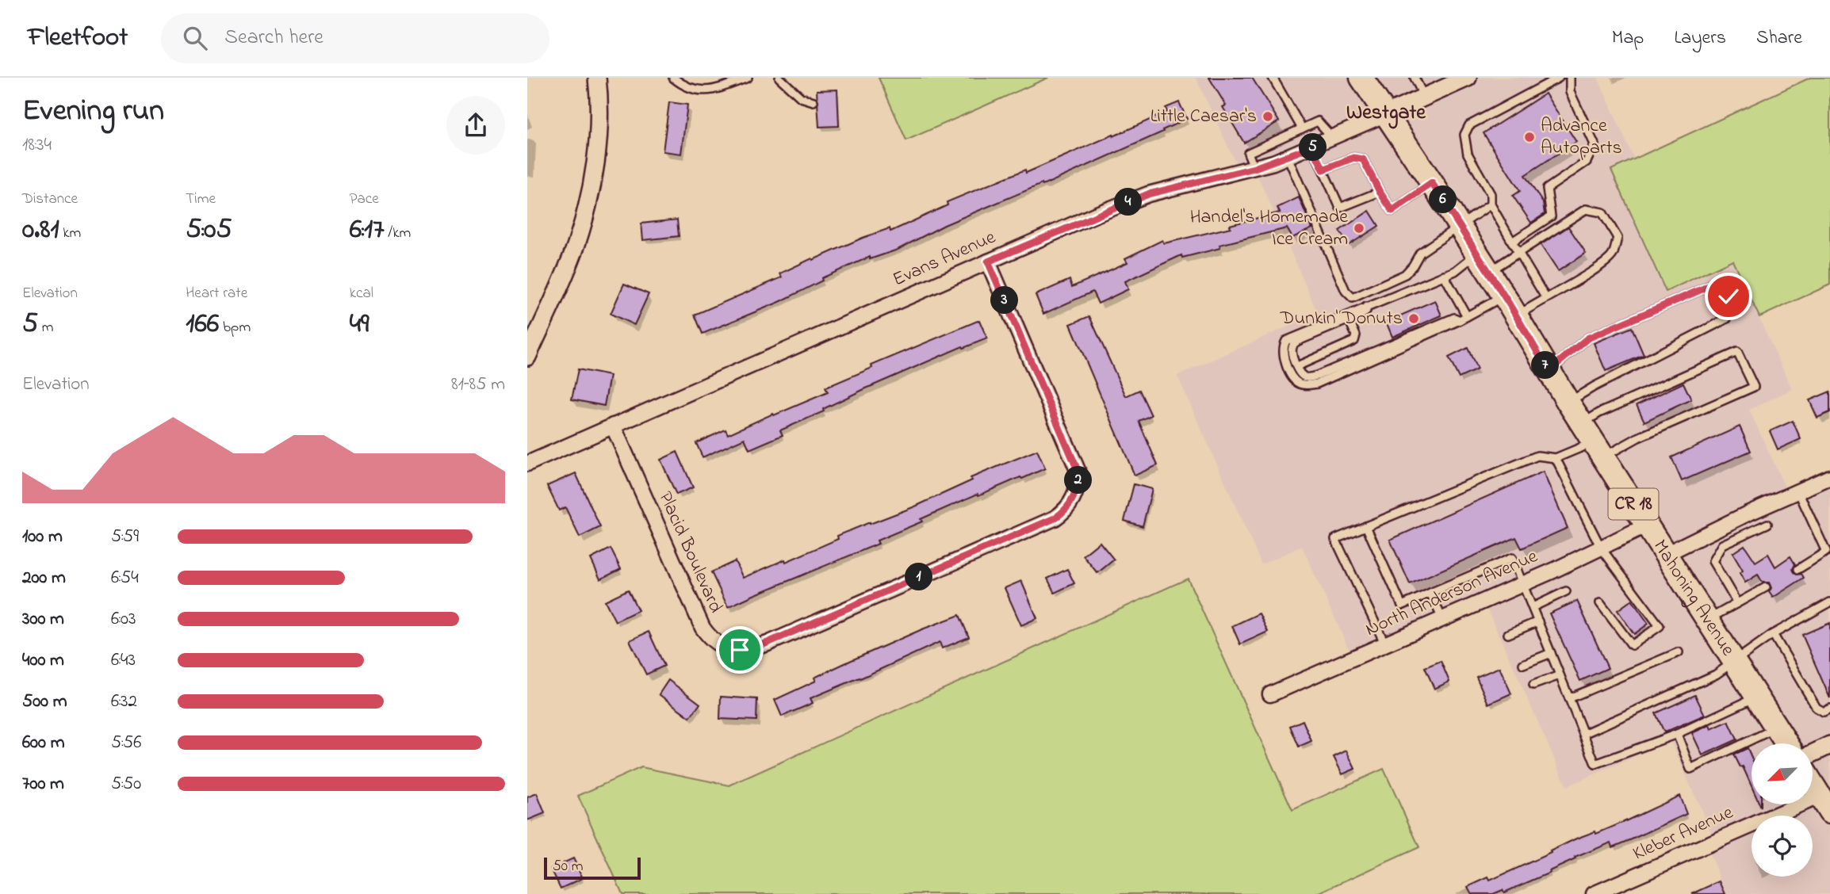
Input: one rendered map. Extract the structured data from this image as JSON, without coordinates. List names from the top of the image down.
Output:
{
  "streets": {
    "main road": ["CR 18", "Mahoning Avenue"],
    "street": [
      "Evans Avenue",
      "Placid Boulevard",
      "North Anderson Avenue",
      "Kleber Avenue"
    ]
  },
  "crossings": [
    ["Evans Avenue", "Placid Boulevard"],
    ["Evans Avenue", "Mahoning Avenue"],
    ["North Anderson Avenue", "Mahoning Avenue"]
  ],
  "districts": ["Westgate"],
  "places": [
    "Little Caesar's",
    "Advance Autoparts",
    "Handel's Homemade Ice Cream",
    "Dunkin' Donuts"
  ],
  "scale_bar": "50 m",
  "north": "bottom left",
  "page": {
    "header": "Fleetfoot",
    "search": "Search here",
    "nav": ["Map", "Layers", "Share"],
    "heading": ["Evening run", "18:34"],
    "pins": [
      "5",
      "6",
      "4",
      "3",
      "7",
      "2",
      "1"
    ],
    "stats": [
      ["Distance", "0.81 km"],
      ["Time", "5:05"],
      ["Pace", "6:17 /km"],
      ["Elevation", "5 m"],
      ["Heart rate", "166 bpm"],
      ["kcal", "49"]
    ],
    "chart": ["Elevation", "81–85 m"],
    "list": [
      {
        "name": "100 m",
        "note": "5:59"
      },
      {
        "name": "200 m",
        "note": "6:54"
      },
      {
        "name": "300 m",
        "note": "6:03"
      },
      {
        "name": "400 m",
        "note": "6:43"
      },
      {
        "name": "500 m",
        "note": "6:32"
      },
      {
        "name": "600 m",
        "note": "5:56"
      },
      {
        "name": "700 m",
        "note": "5:50"
      }
    ],
    "scale": "50 m"
  }
}
